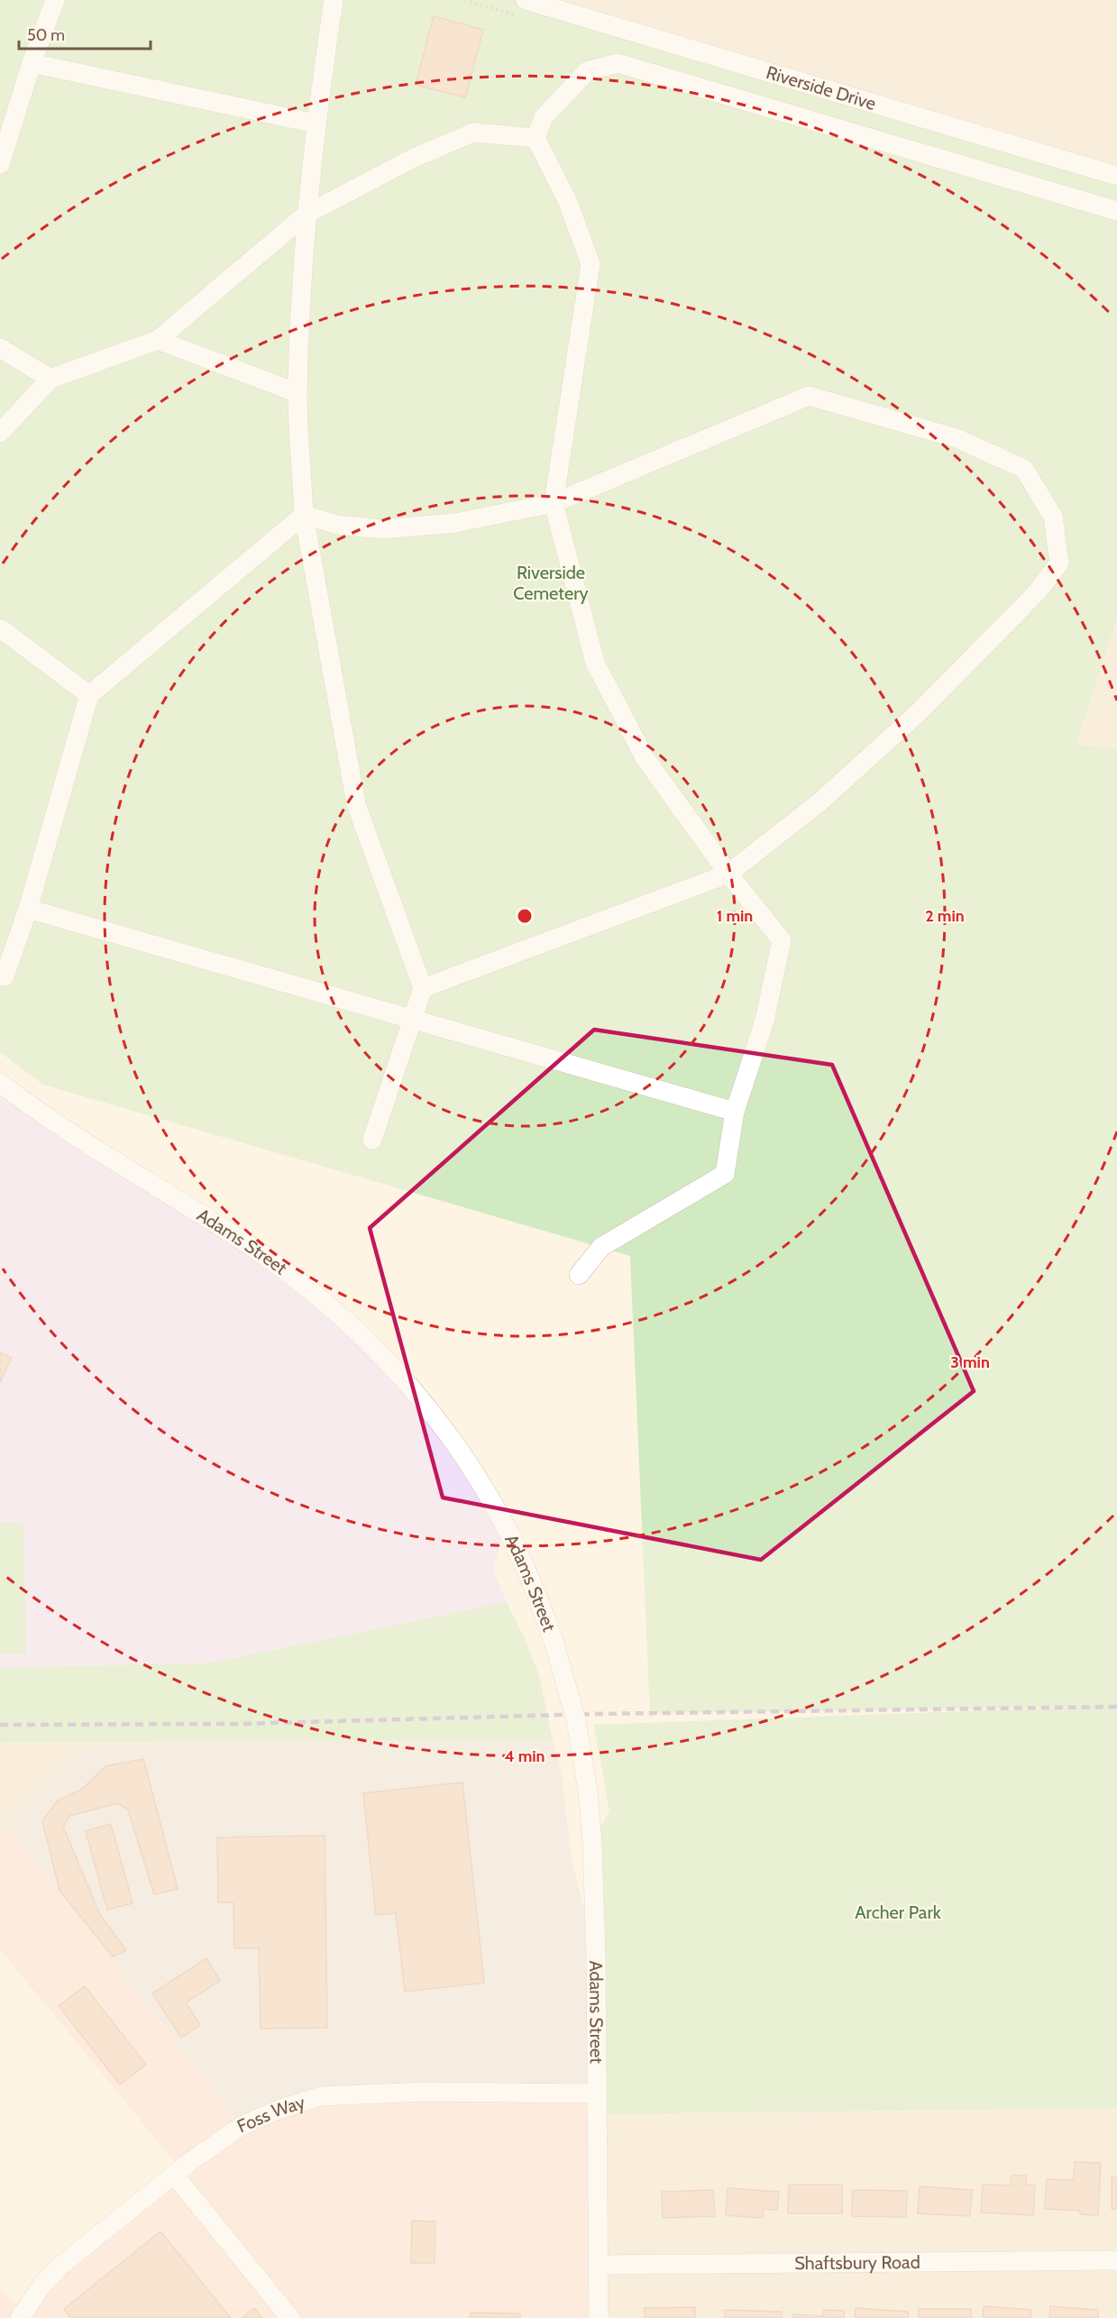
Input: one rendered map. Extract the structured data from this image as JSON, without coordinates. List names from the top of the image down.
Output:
{
  "streets": {
    "street": [
      "Riverside Drive",
      "Adams Street",
      "Foss Way",
      "Shaftsbury Road"
    ]
  },
  "crossings": [
    ["Adams Street", "Foss Way"],
    ["Adams Street", "Shaftsbury Road"]
  ],
  "parks": ["Riverside Cemetery", "Archer Park"],
  "scale_bar": "50 m",
  "rings": [
    "1 min",
    "2 min",
    "3 min",
    "4 min"
  ]
}
